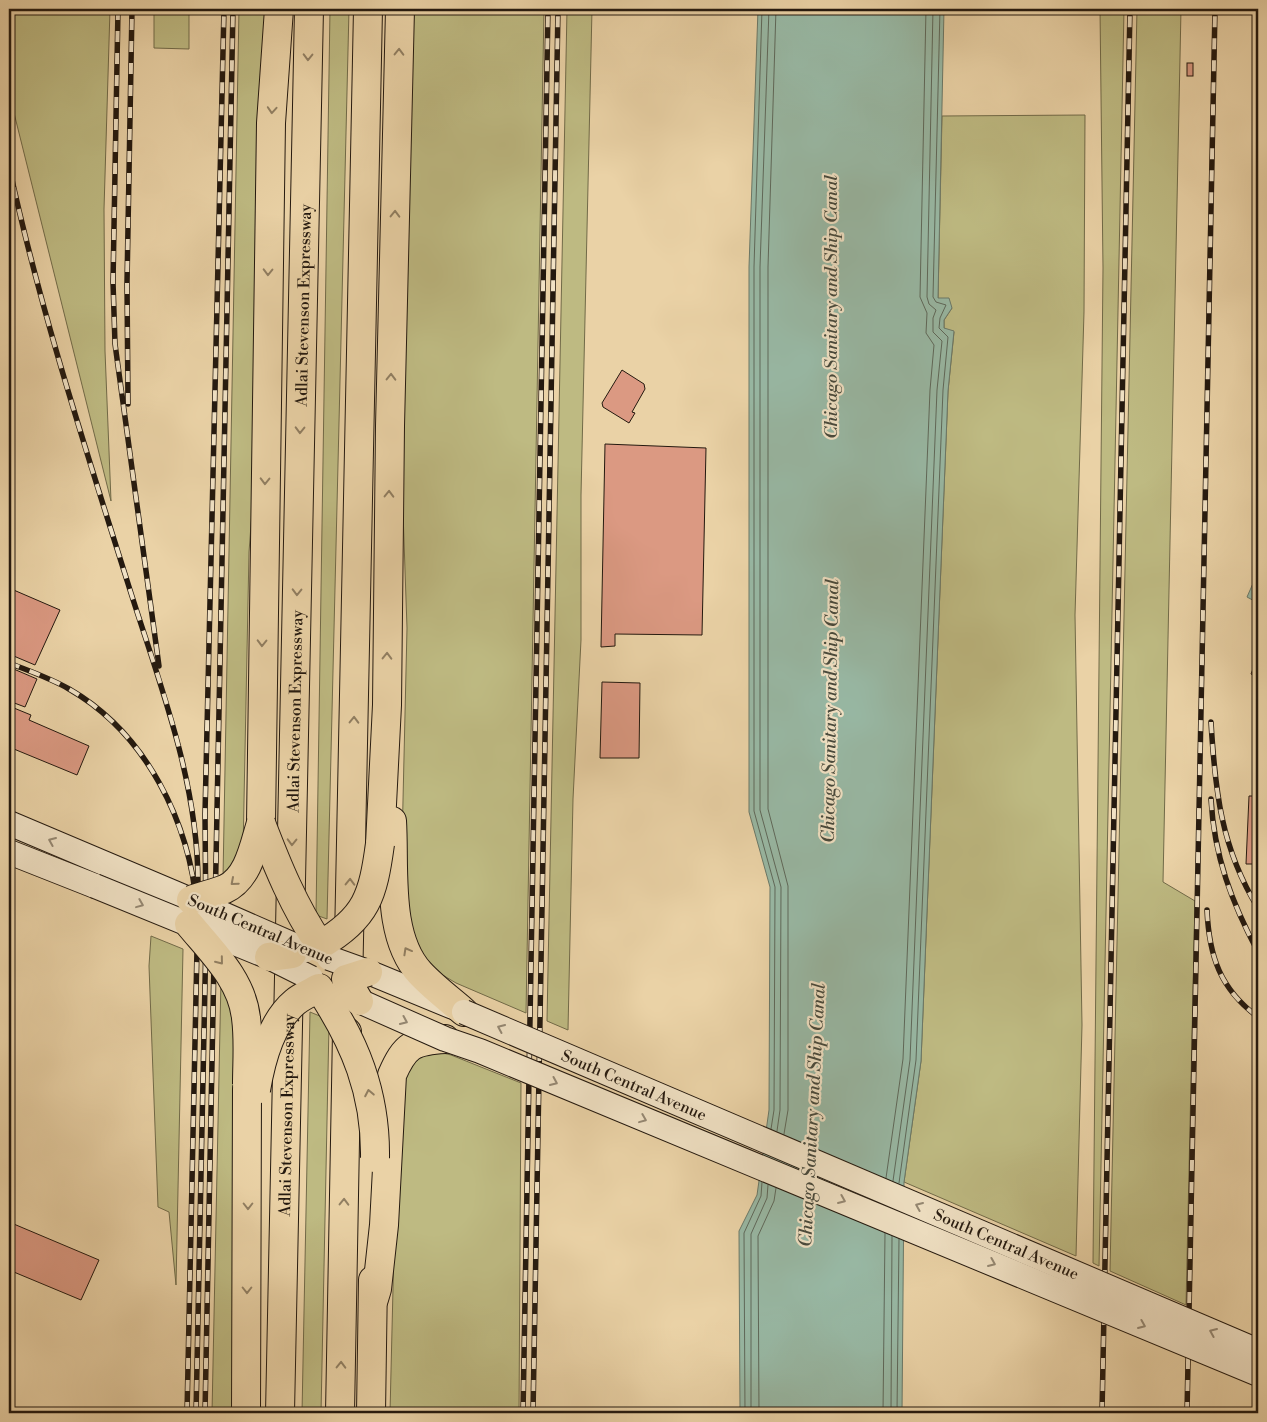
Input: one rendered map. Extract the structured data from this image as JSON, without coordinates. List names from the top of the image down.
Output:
{
  "streets": {
    "highway": ["Adlai Stevenson Expressway"],
    "main road": ["South Central Avenue"]
  },
  "water": ["Chicago Sanitary and Ship Canal"]
}
